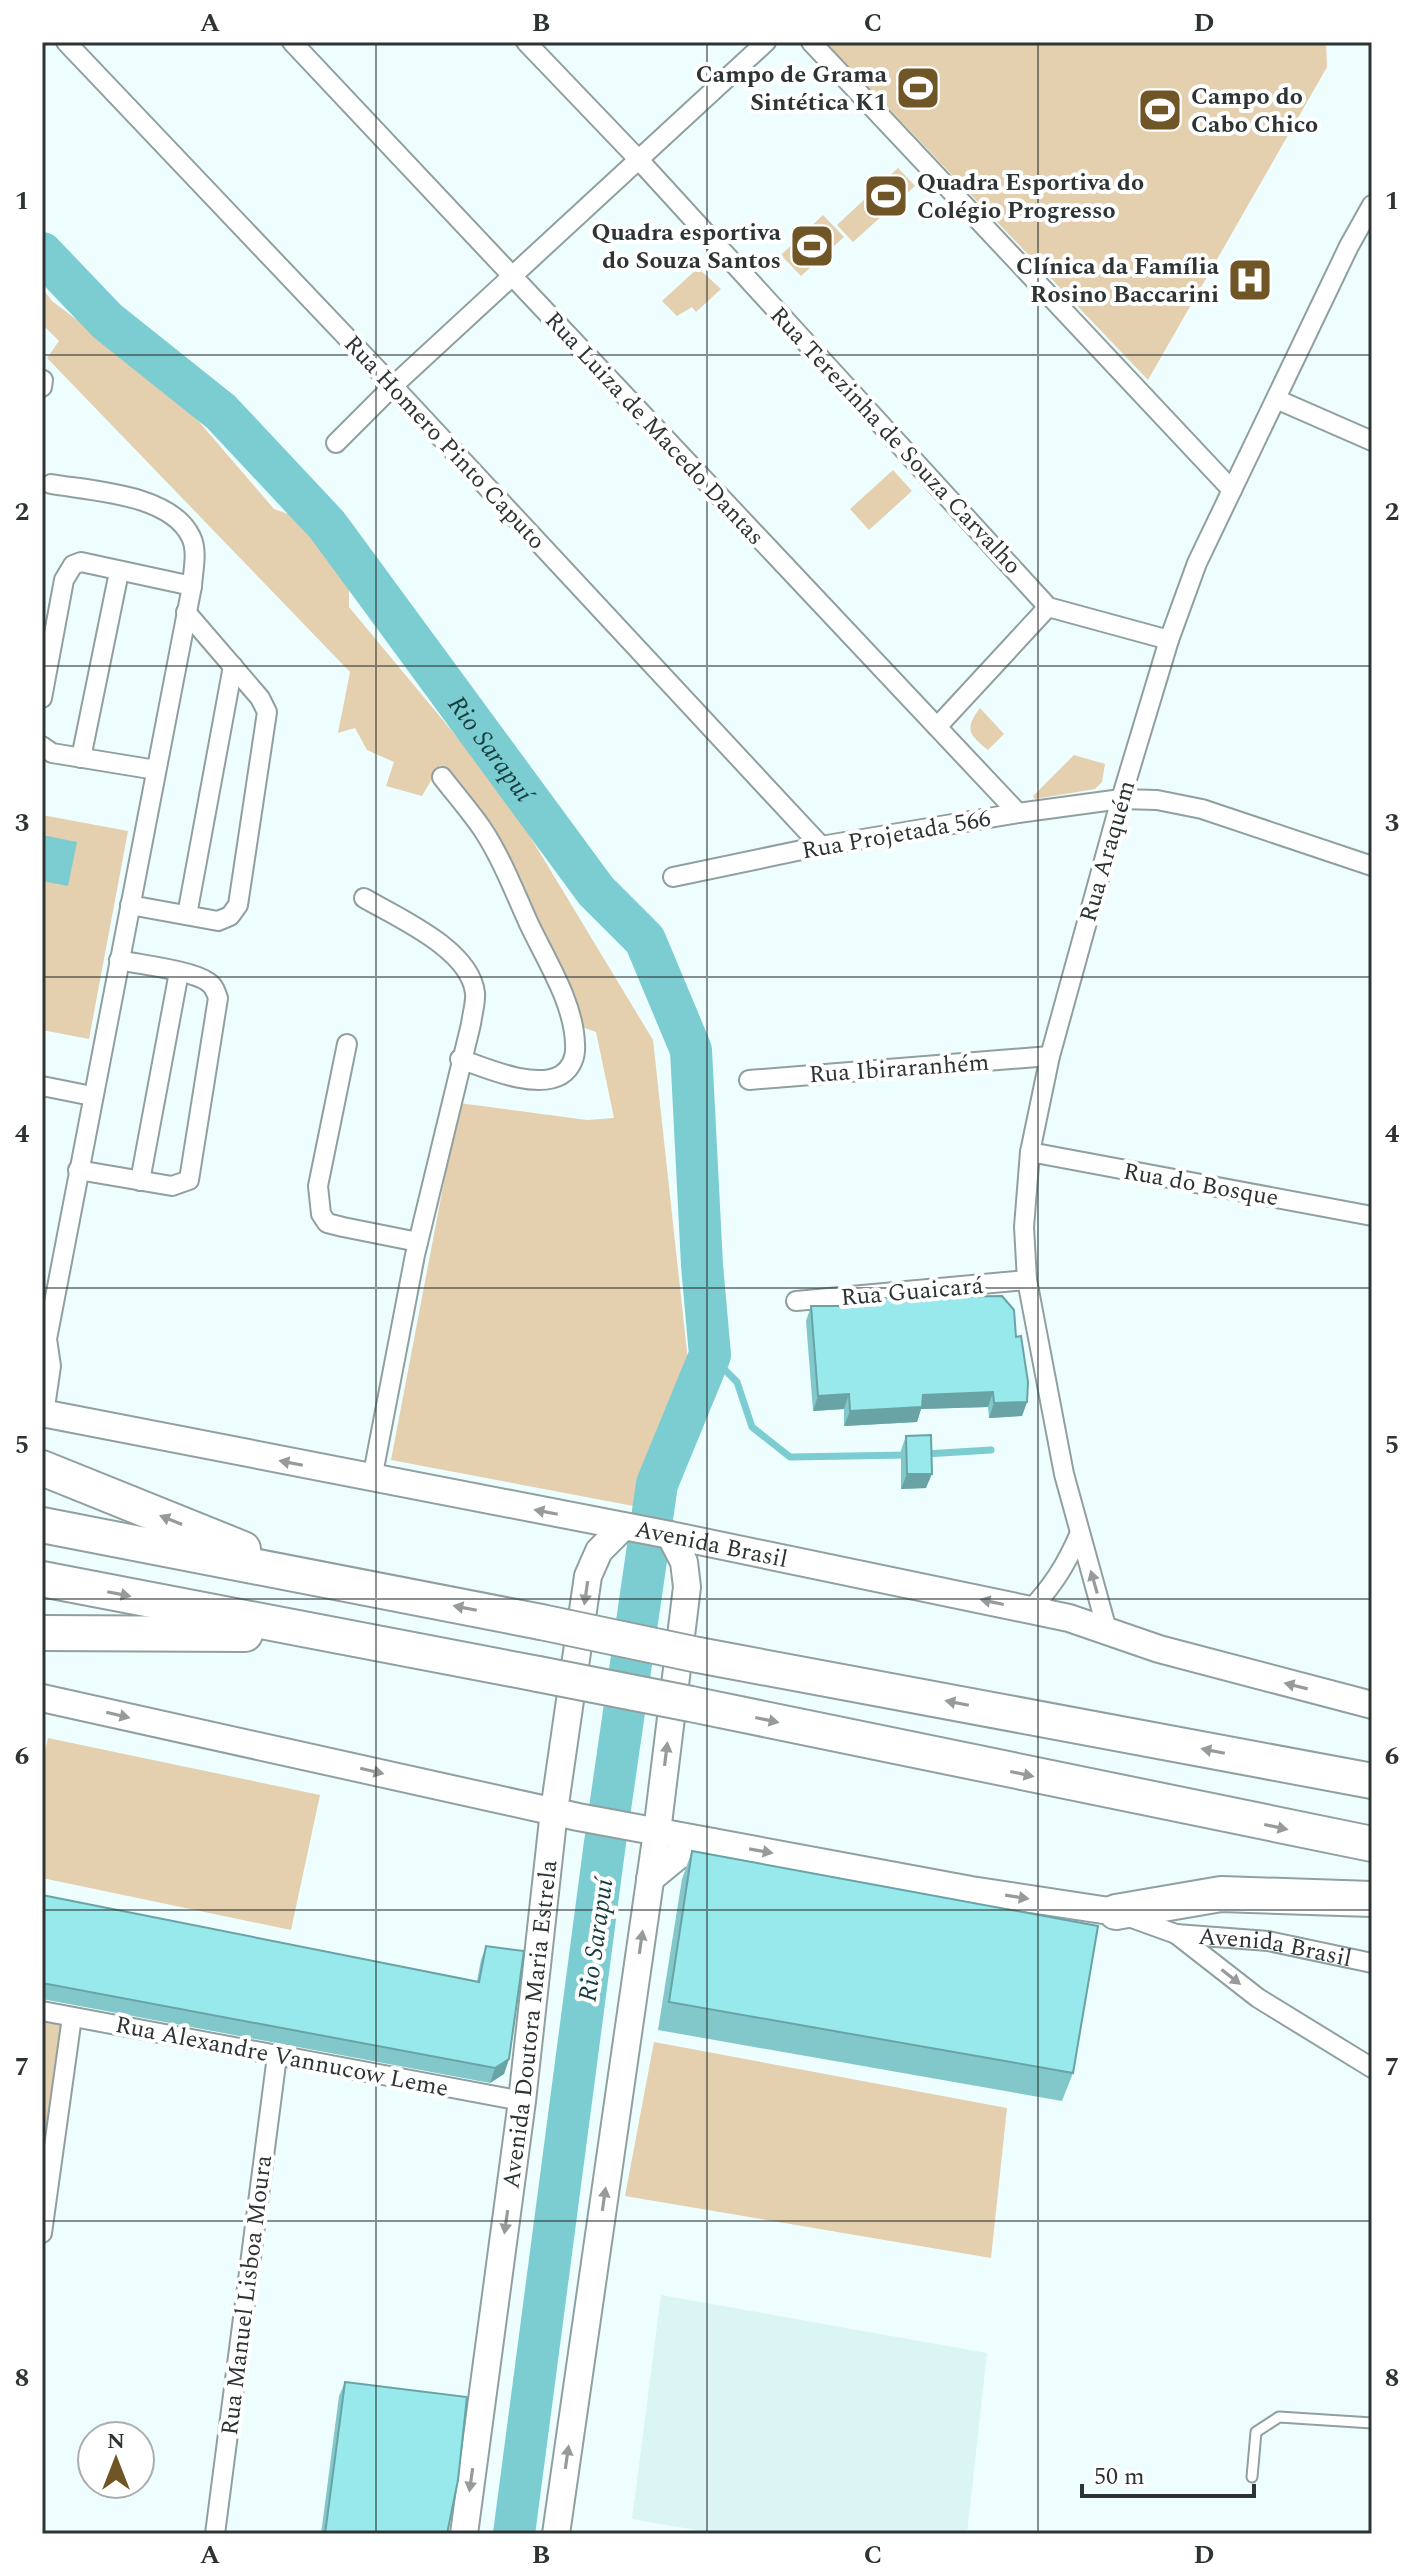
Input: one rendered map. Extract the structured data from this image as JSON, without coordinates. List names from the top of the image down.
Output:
{
  "streets": {
    "street": [
      "Rua Luiza de Macedo Dantas",
      "Rua Terezinha de Souza Carvalho",
      "Rua Homero Pinto Caputo",
      "Rua Projetada 566",
      "Rua Araquém",
      "Rua Ibiraranhém",
      "Rua do Bosque",
      "Rua Guaicará",
      "Avenida Brasil",
      "Avenida Doutora Maria Estrela",
      "Rua Alexandre Vannucow Leme",
      "Rua Manuel Lisboa Moura"
    ]
  },
  "crossings": [
    ["Rua Luiza de Macedo Dantas", "Rua Projetada 566"],
    ["Rua Homero Pinto Caputo", "Rua Projetada 566"],
    ["Rua Projetada 566", "Rua Araquém"],
    ["Rua Araquém", "Rua Ibiraranhém"],
    ["Rua Araquém", "Rua do Bosque"],
    ["Rua Araquém", "Rua Guaicará"],
    ["Rua Araquém", "Avenida Brasil"],
    ["Avenida Brasil", "Avenida Doutora Maria Estrela"],
    ["Avenida Doutora Maria Estrela", "Rua Alexandre Vannucow Leme"],
    ["Rua Alexandre Vannucow Leme", "Rua Manuel Lisboa Moura"]
  ],
  "one_way": ["Avenida Brasil"],
  "water": ["Rio Sarapuí"],
  "places": {
    "sports": [
      "Campo de Grama Sintética K1",
      "Campo do Cabo Chico",
      "Quadra Esportiva do Colégio Progresso",
      "Quadra esportiva do Souza Santos"
    ],
    "hospital": ["Clínica da Família Rosino Baccarini"]
  },
  "scale_bar": "50 m",
  "north": "top",
  "grid": {
    "columns": [
      "A",
      "B",
      "C",
      "D"
    ],
    "rows": [
      "1",
      "2",
      "3",
      "4",
      "5",
      "6",
      "7",
      "8"
    ]
  }
}
